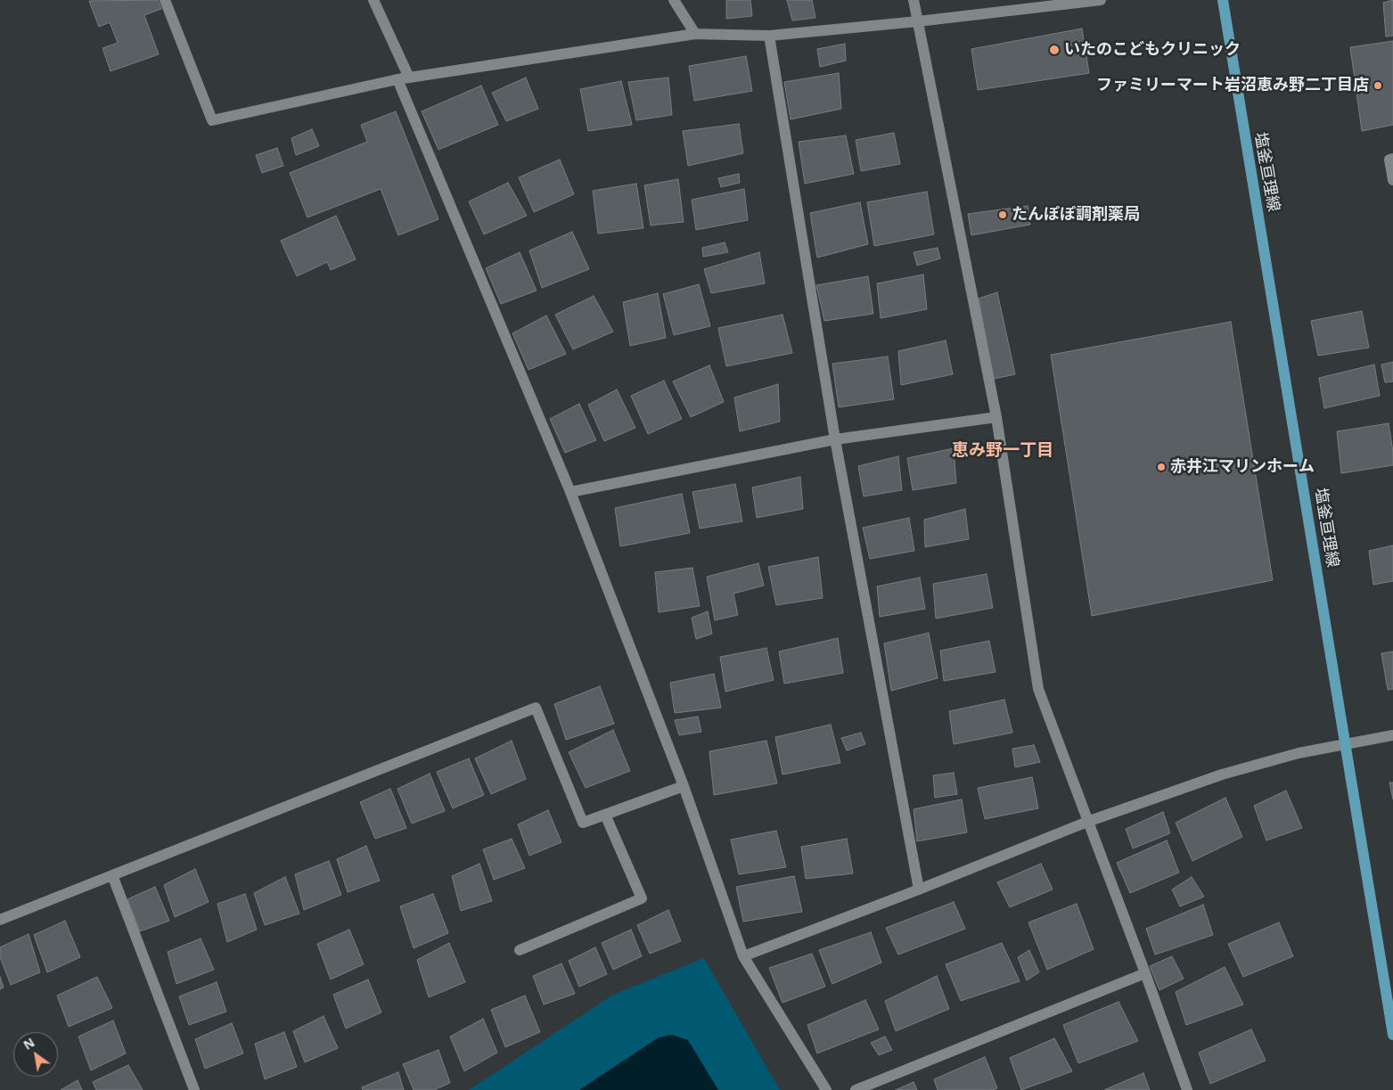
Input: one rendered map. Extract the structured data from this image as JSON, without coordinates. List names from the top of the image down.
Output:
{
  "streets": {
    "main road": ["塩釜亘理線"]
  },
  "districts": ["恵み野一丁目"],
  "places": [
    "いたのこどもクリニック",
    "ファミリーマート岩沼恵み野二丁目店",
    "たんぽぽ調剤薬局",
    "赤井江マリンホーム"
  ],
  "north": "top left"
}
